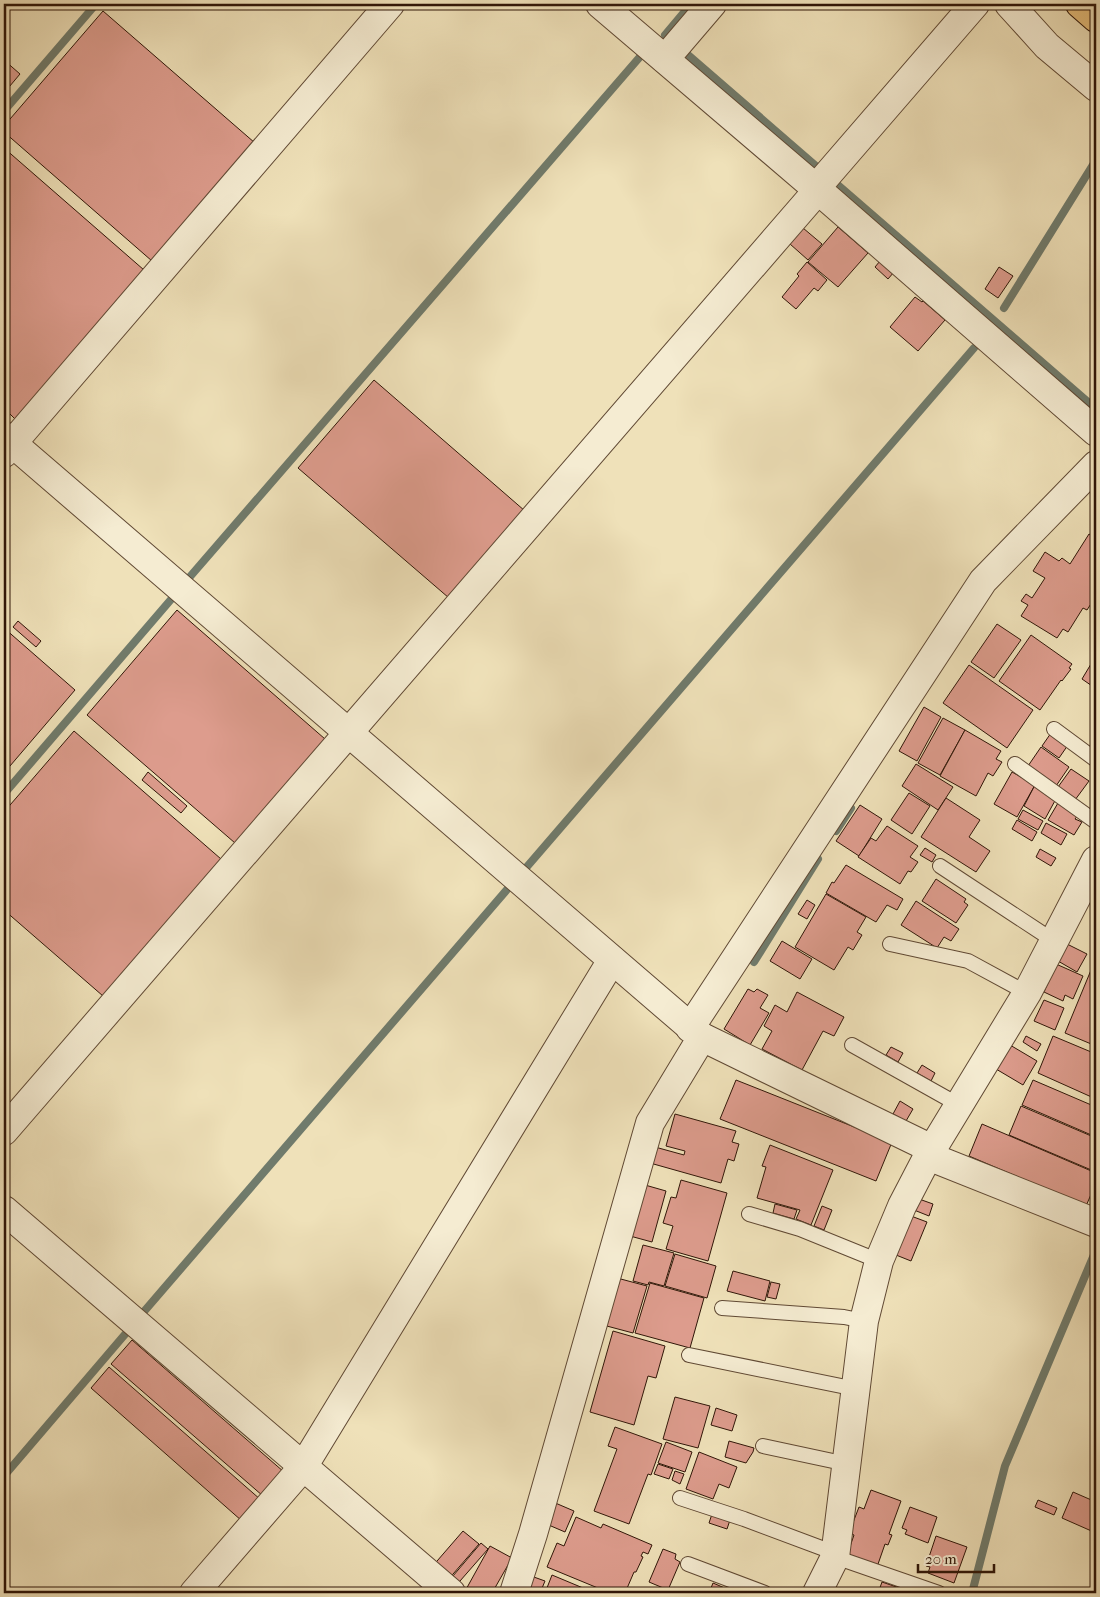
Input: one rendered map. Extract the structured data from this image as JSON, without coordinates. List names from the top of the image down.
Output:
{
  "scale_bar": "20 m"
}
